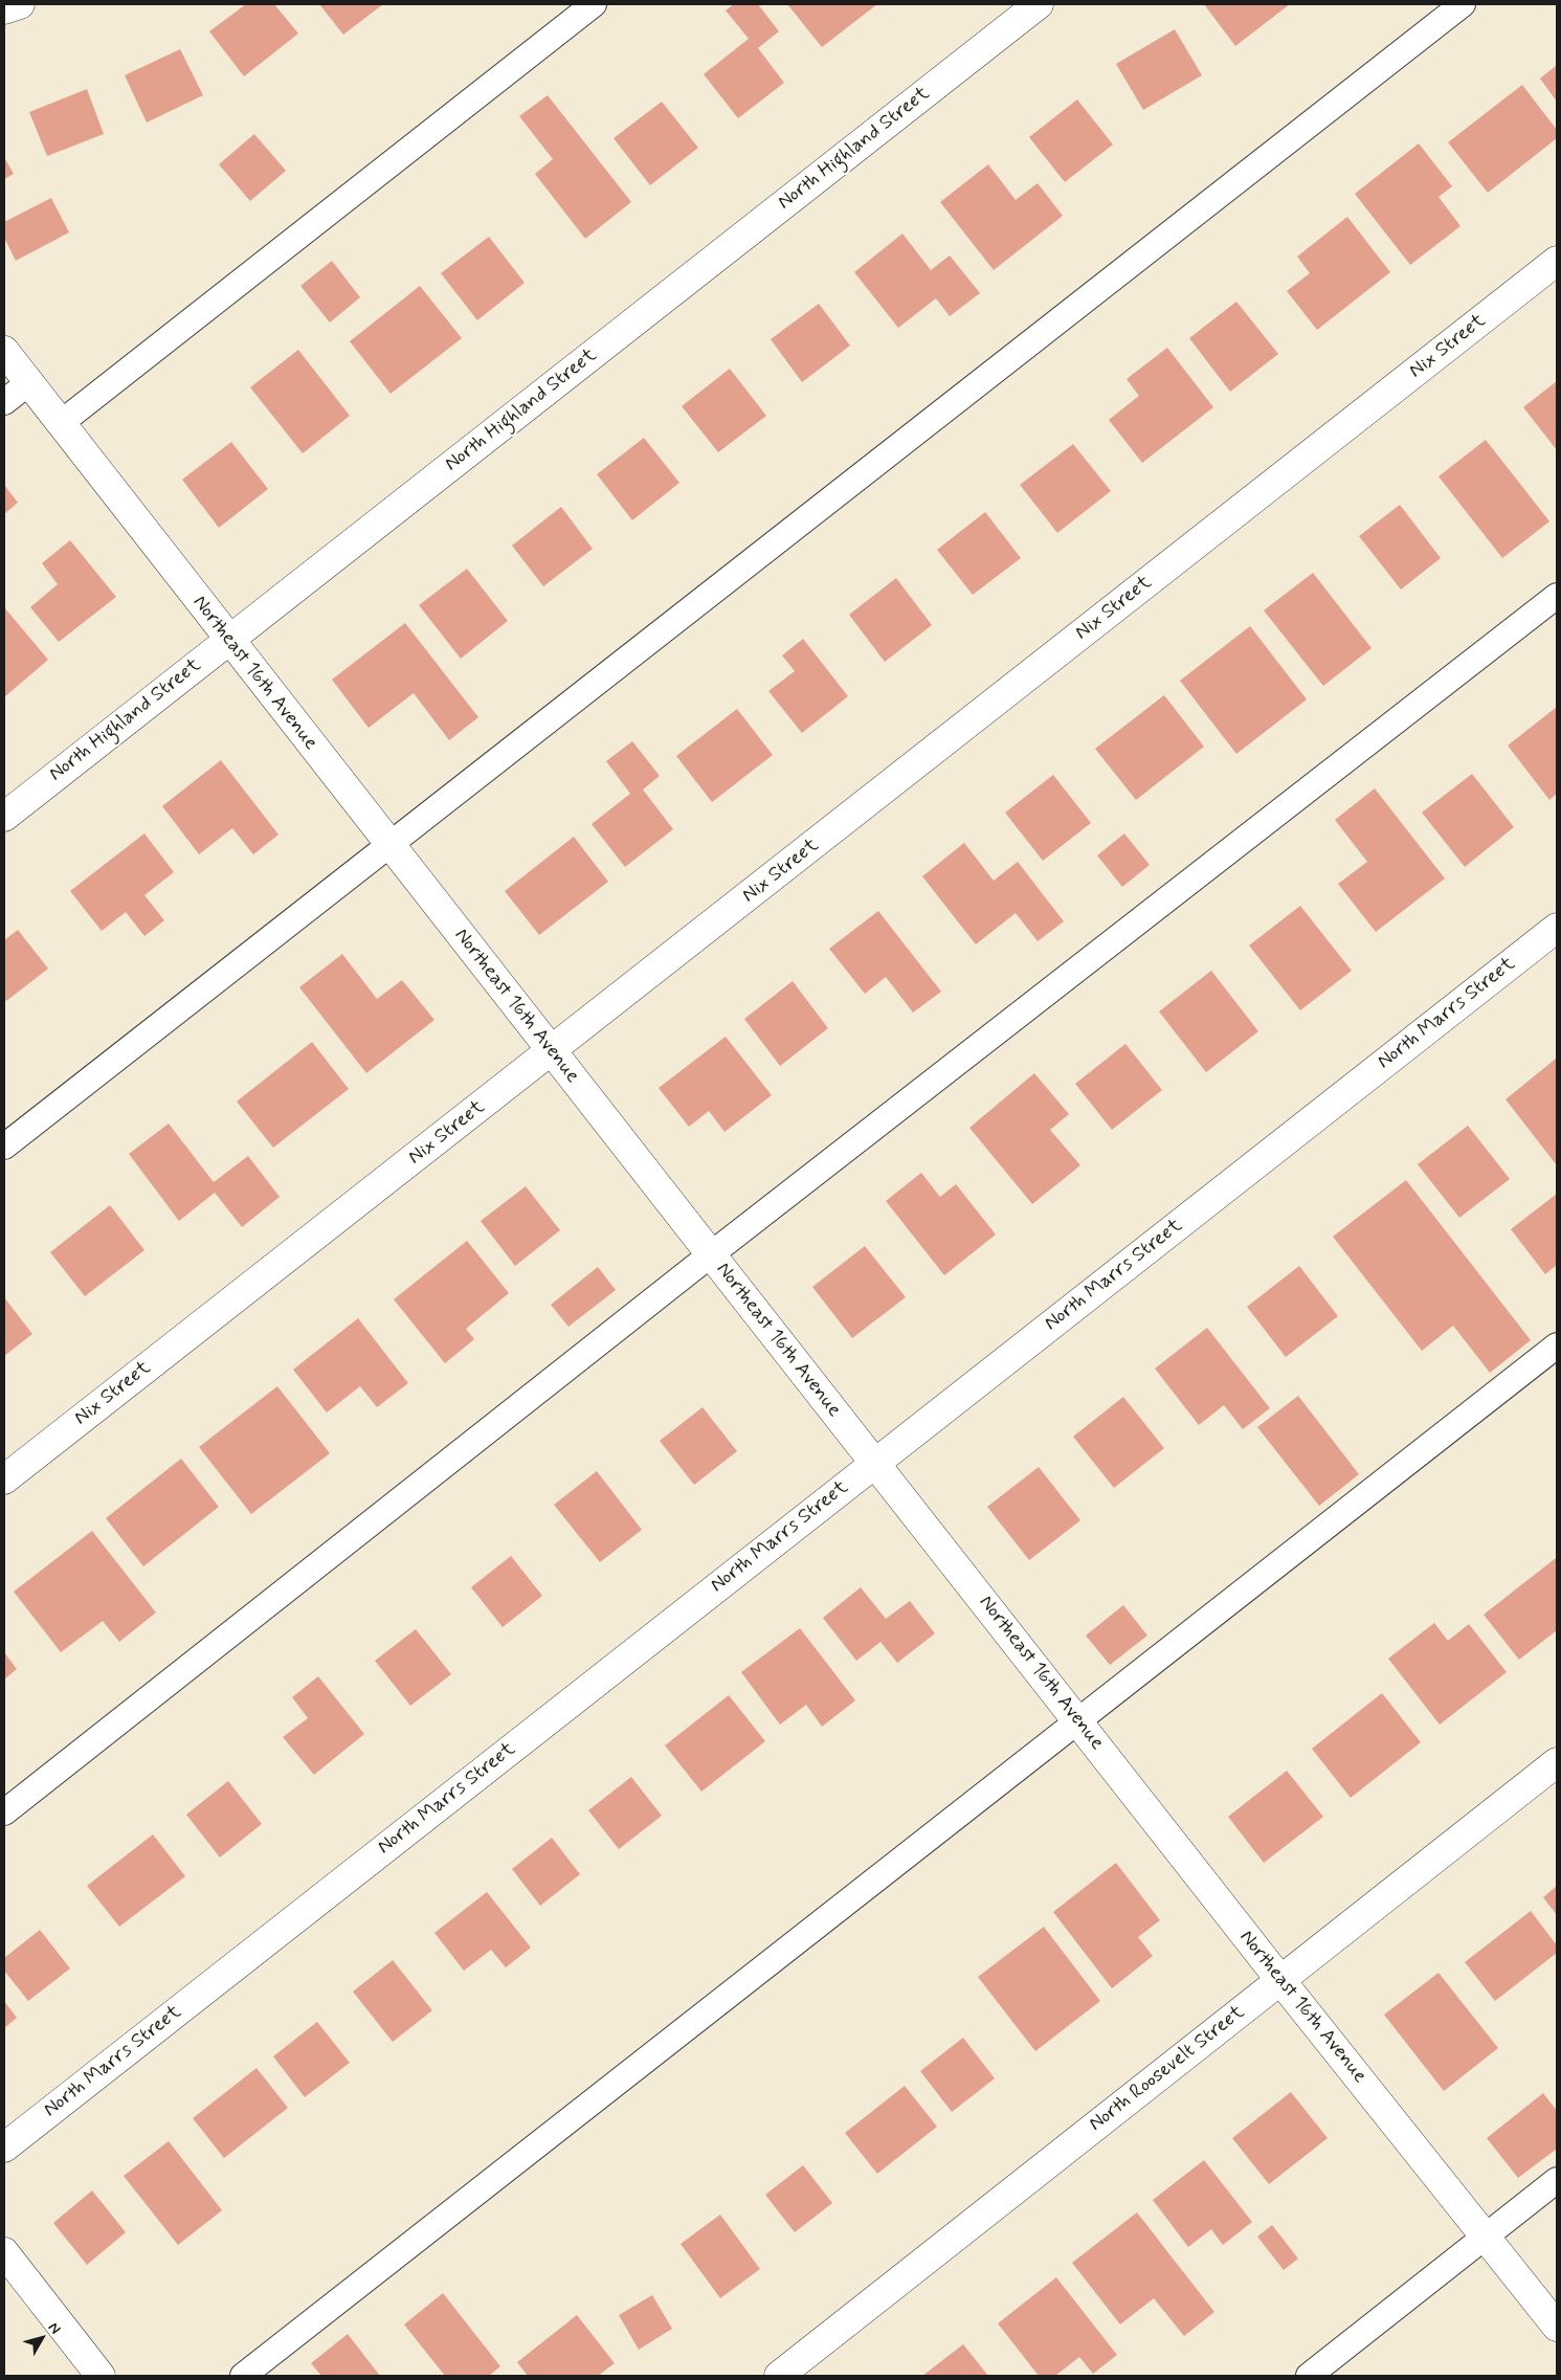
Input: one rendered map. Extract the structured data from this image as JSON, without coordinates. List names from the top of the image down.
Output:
{
  "streets": {
    "street": [
      "North Highland Street",
      "Nix Street",
      "Northeast 16th Avenue",
      "North Marrs Street",
      "North Roosevelt Street"
    ]
  },
  "crossings": [
    ["North Highland Street", "Northeast 16th Avenue"],
    ["Nix Street", "Northeast 16th Avenue"],
    ["Northeast 16th Avenue", "North Marrs Street"],
    ["Northeast 16th Avenue", "North Roosevelt Street"]
  ],
  "north": "top right"
}
